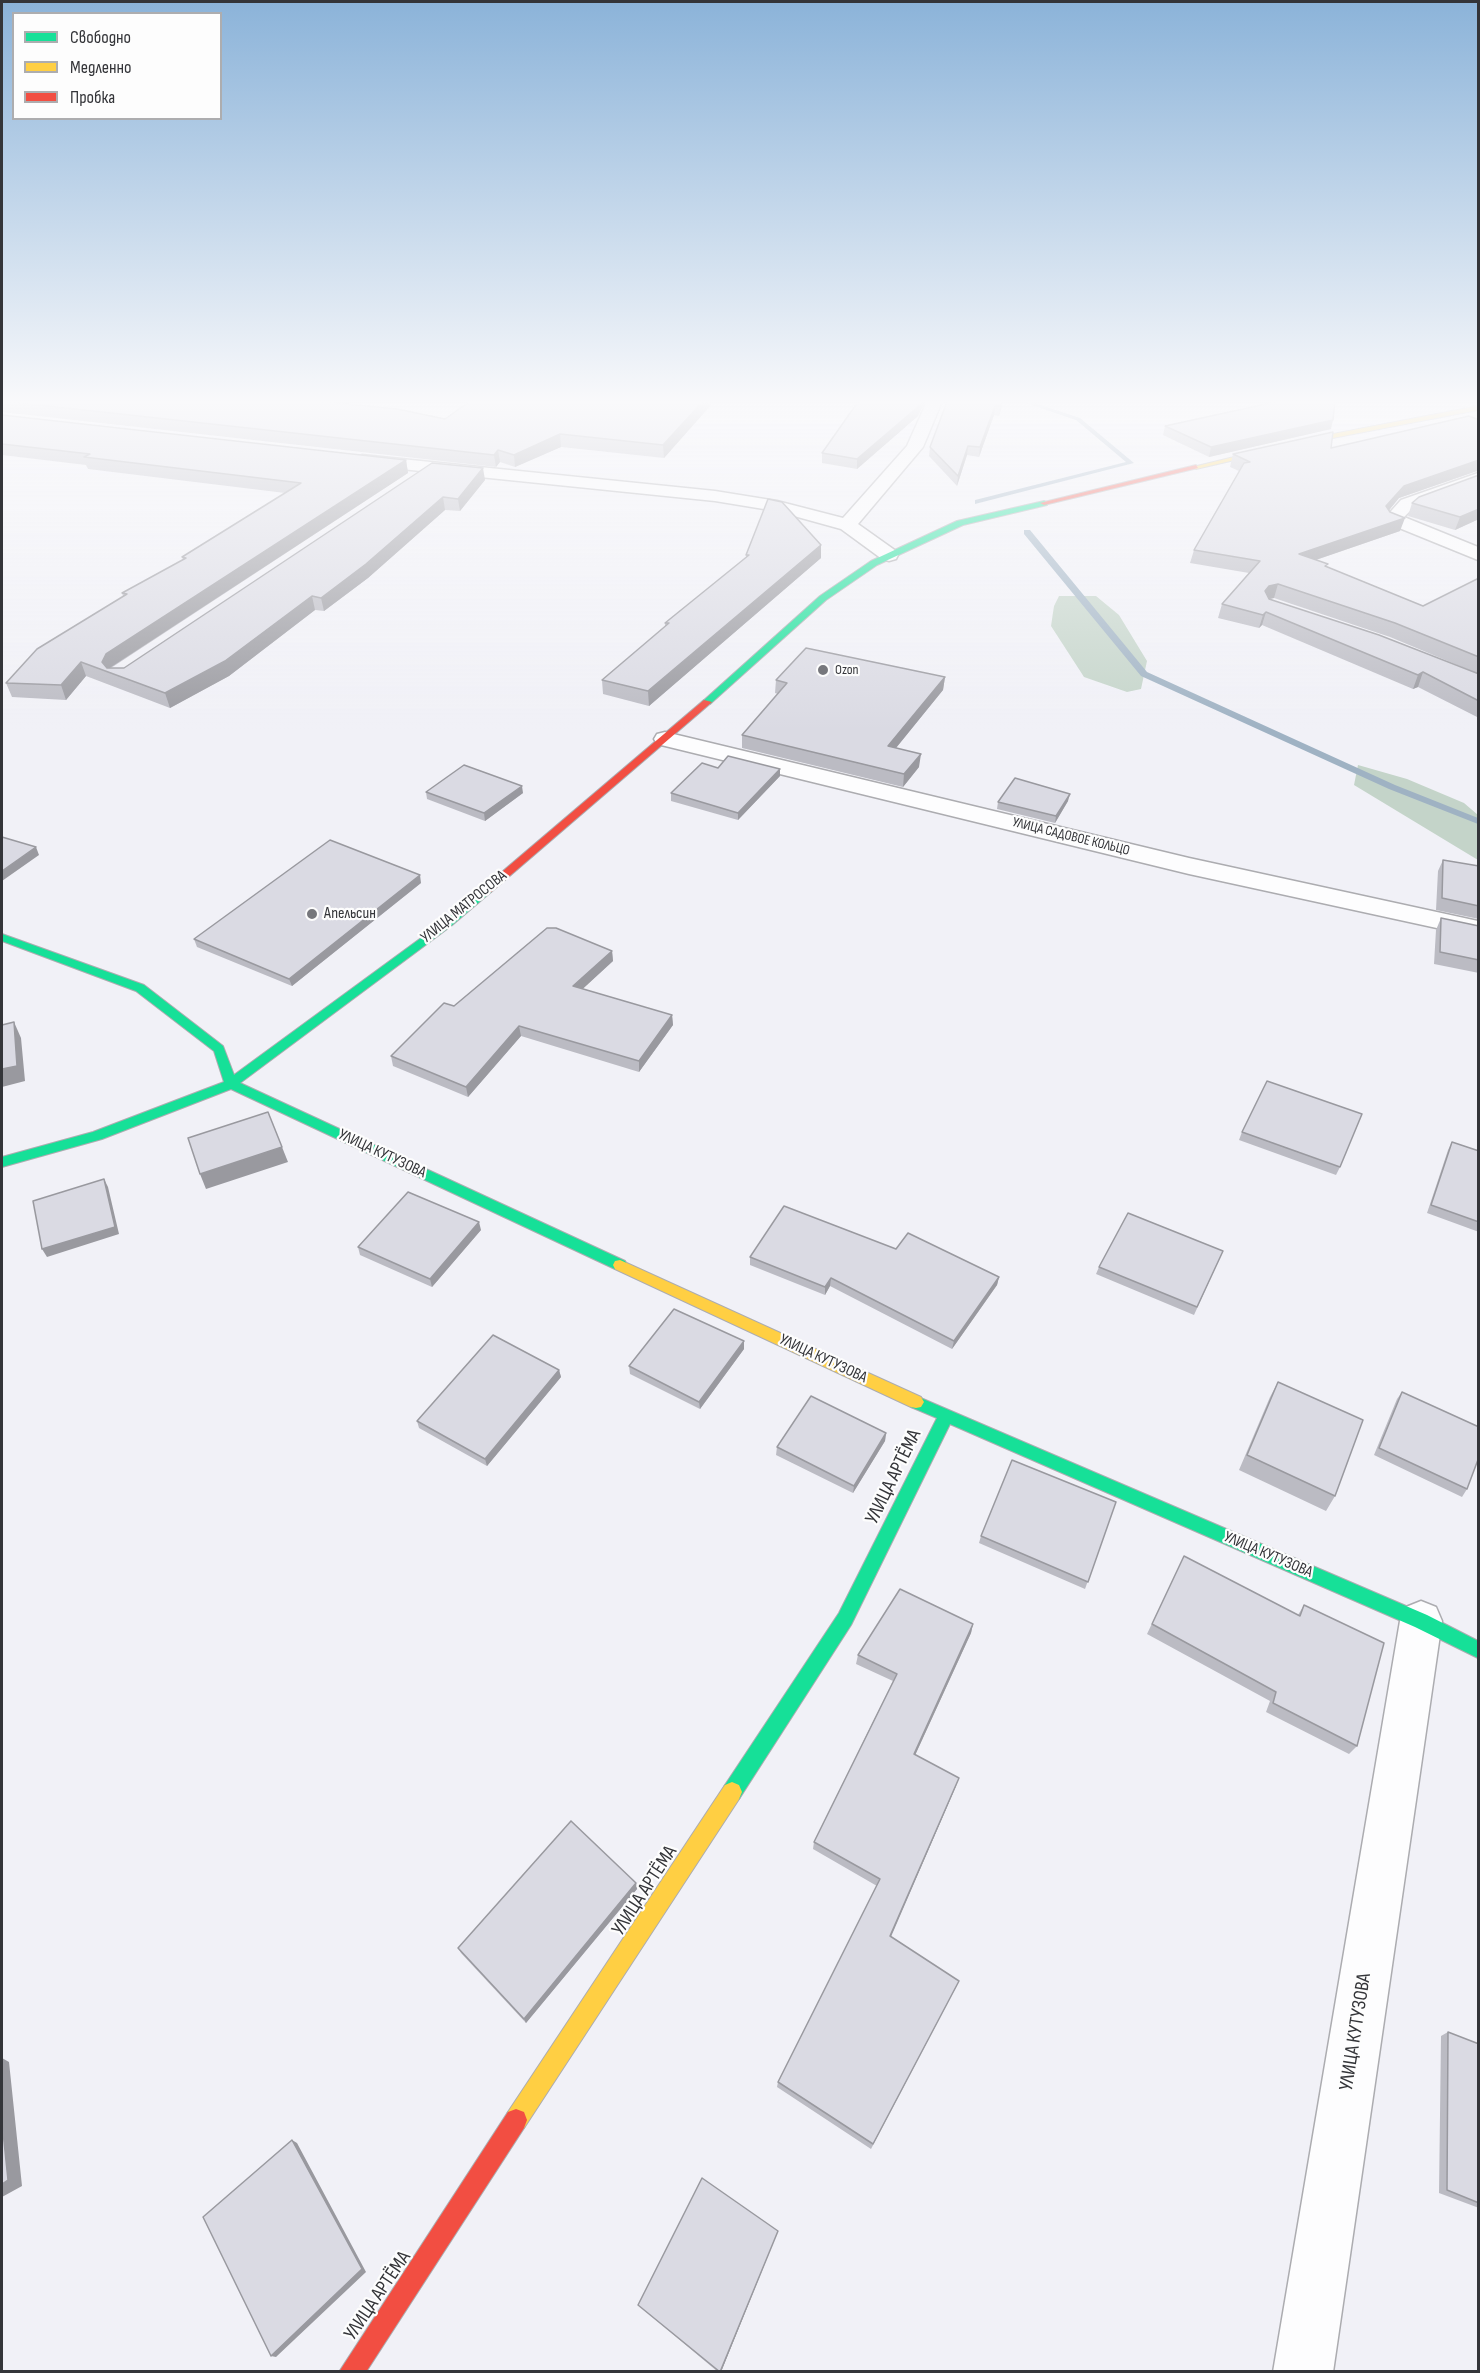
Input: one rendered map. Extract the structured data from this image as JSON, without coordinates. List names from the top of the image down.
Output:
{
  "streets": {
    "main road": ["УЛИЦА МАТРОСОВА", "УЛИЦА КУТУЗОВА", "УЛИЦА АРТЁМА"],
    "street": ["УЛИЦА САДОВОЕ КОЛЬЦО"]
  },
  "crossings": [
    ["УЛИЦА САДОВОЕ КОЛЬЦО", "УЛИЦА МАТРОСОВА"],
    ["УЛИЦА МАТРОСОВА", "УЛИЦА КУТУЗОВА"],
    ["УЛИЦА КУТУЗОВА", "УЛИЦА АРТЁМА"]
  ],
  "places": ["Ozon", "Апельсин"],
  "legend": ["Свободно", "Медленно", "Пробка"]
}
